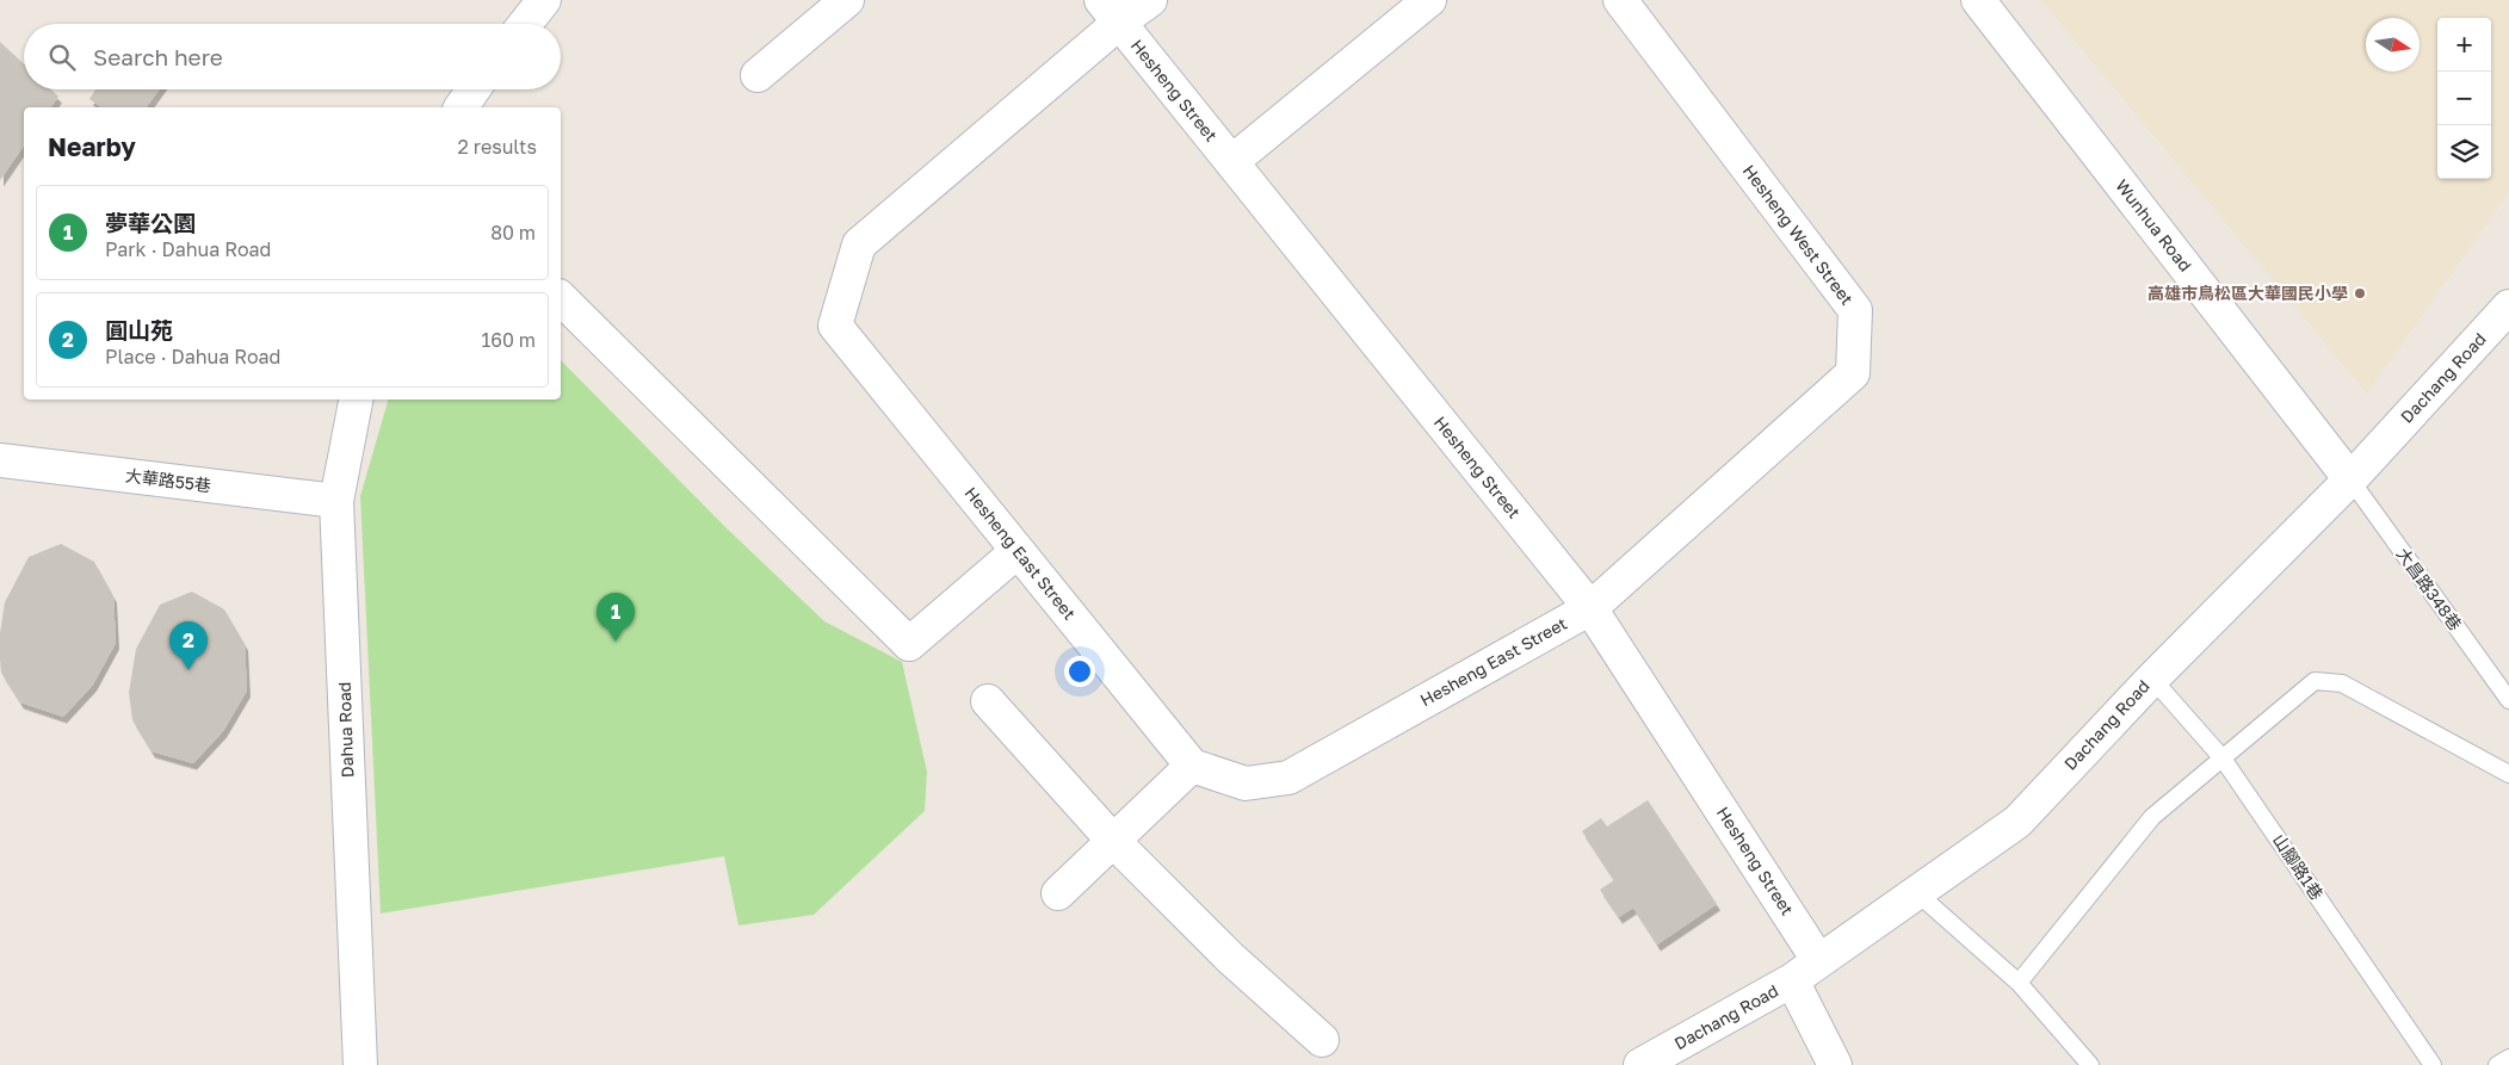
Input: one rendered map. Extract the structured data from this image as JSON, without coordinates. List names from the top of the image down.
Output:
{
  "streets": {
    "street": [
      "Hesheng Street",
      "Wunhua Road",
      "Hesheng West Street",
      "Dachang Road",
      "大華路55巷",
      "Hesheng East Street",
      "Dahua Road"
    ],
    "lane": ["大昌路348巷", "山腳路1巷"]
  },
  "crossings": [
    ["Hesheng Street", "Hesheng West Street"],
    ["Hesheng Street", "Dachang Road"],
    ["Hesheng Street", "Hesheng East Street"],
    ["Wunhua Road", "Dachang Road"],
    ["Wunhua Road", "大昌路348巷"],
    ["Hesheng West Street", "Hesheng East Street"],
    ["Dachang Road", "大昌路348巷"],
    ["Dachang Road", "山腳路1巷"],
    ["大華路55巷", "Dahua Road"]
  ],
  "places": ["高雄市鳥松區大華國民小學"],
  "north": "right",
  "page": {
    "map_buttons": ["+", "−"],
    "search": "Search here",
    "heading": ["Nearby", "2 results"],
    "list": [
      {
        "mark": "1",
        "name": "夢華公園",
        "note": "Park · Dahua Road",
        "value": "80 m"
      },
      {
        "mark": "2",
        "name": "圓山苑",
        "note": "Place · Dahua Road",
        "value": "160 m"
      }
    ],
    "pins": ["1", "2"]
  }
}
